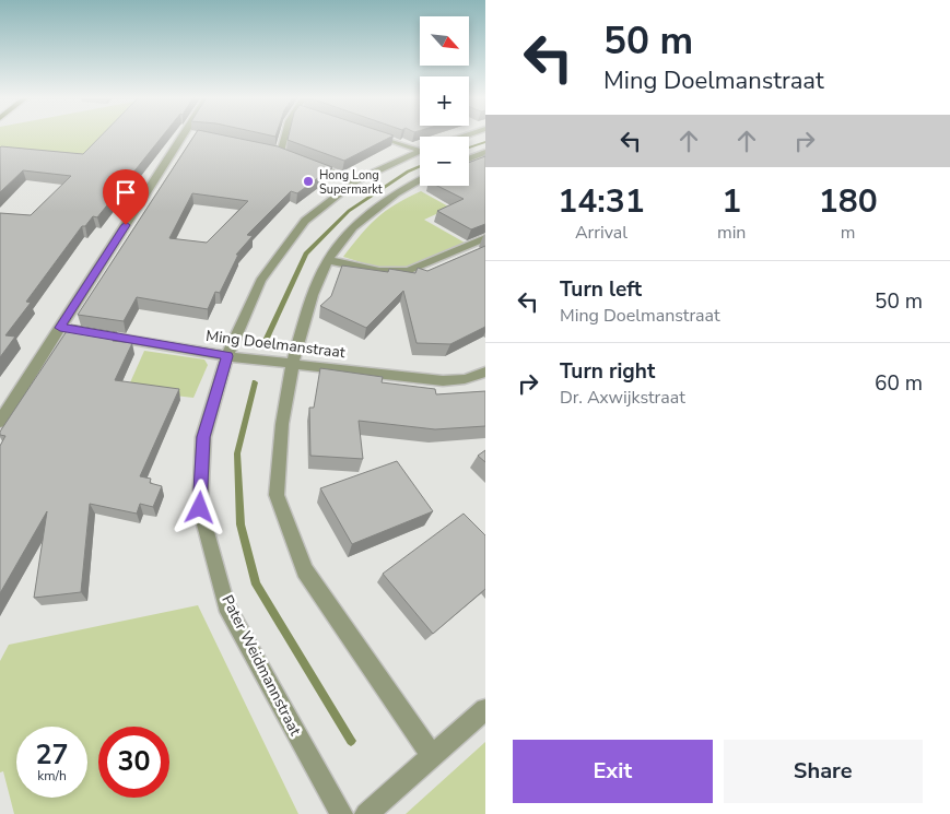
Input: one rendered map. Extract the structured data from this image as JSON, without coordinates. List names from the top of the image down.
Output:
{
  "streets": {
    "street": ["Ming Doelmanstraat", "Pater Weidmannstraat"]
  },
  "crossings": [
    ["Ming Doelmanstraat", "Pater Weidmannstraat"]
  ],
  "places": ["Hong Long Supermarkt"],
  "north": "bottom right",
  "page": {
    "turn": ["50 m", "Ming Doelmanstraat"],
    "map_buttons": ["+", "−"],
    "eta": [
      "14:31",
      "Arrival",
      "1",
      "min",
      "180",
      "m"
    ],
    "list": [
      {
        "name": "Turn left",
        "note": "Ming Doelmanstraat",
        "value": "50 m"
      },
      {
        "name": "Turn right",
        "note": "Dr. Axwijkstraat",
        "value": "60 m"
      }
    ],
    "speed": "27 km/h",
    "limit": "30",
    "buttons": ["Exit", "Share"]
  }
}
